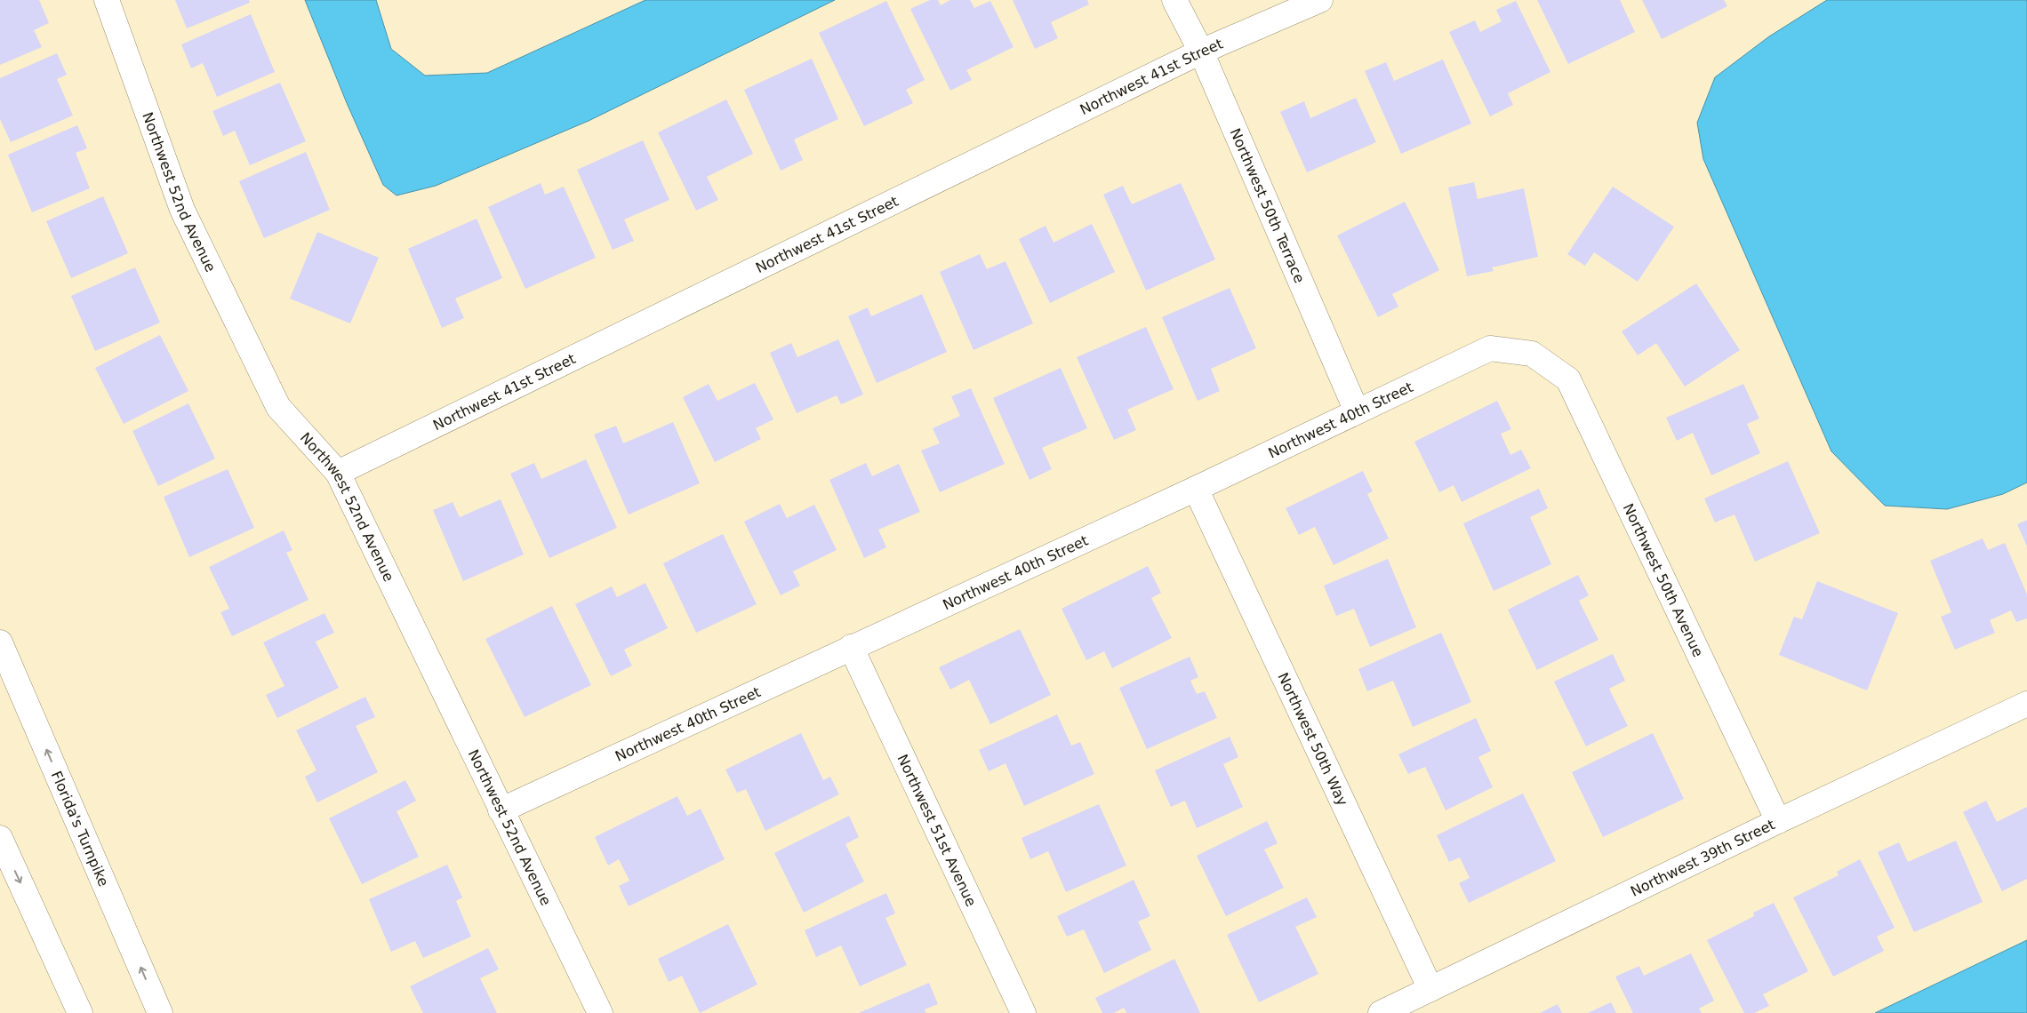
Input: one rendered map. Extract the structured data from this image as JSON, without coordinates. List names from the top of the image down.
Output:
{
  "streets": {
    "main road": [
      "Northwest 41st Street",
      "Northwest 52nd Avenue",
      "Northwest 50th Terrace",
      "Northwest 40th Street",
      "Northwest 50th Avenue",
      "Northwest 50th Way",
      "Florida's Turnpike",
      "Northwest 51st Avenue",
      "Northwest 39th Street"
    ]
  },
  "crossings": [
    ["Northwest 41st Street", "Northwest 52nd Avenue"],
    ["Northwest 41st Street", "Northwest 50th Terrace"],
    ["Northwest 52nd Avenue", "Northwest 40th Street"],
    ["Northwest 50th Terrace", "Northwest 40th Street"],
    ["Northwest 40th Street", "Northwest 50th Avenue"],
    ["Northwest 40th Street", "Northwest 50th Way"],
    ["Northwest 40th Street", "Northwest 51st Avenue"],
    ["Northwest 50th Avenue", "Northwest 39th Street"],
    ["Northwest 50th Way", "Northwest 39th Street"]
  ]
}
